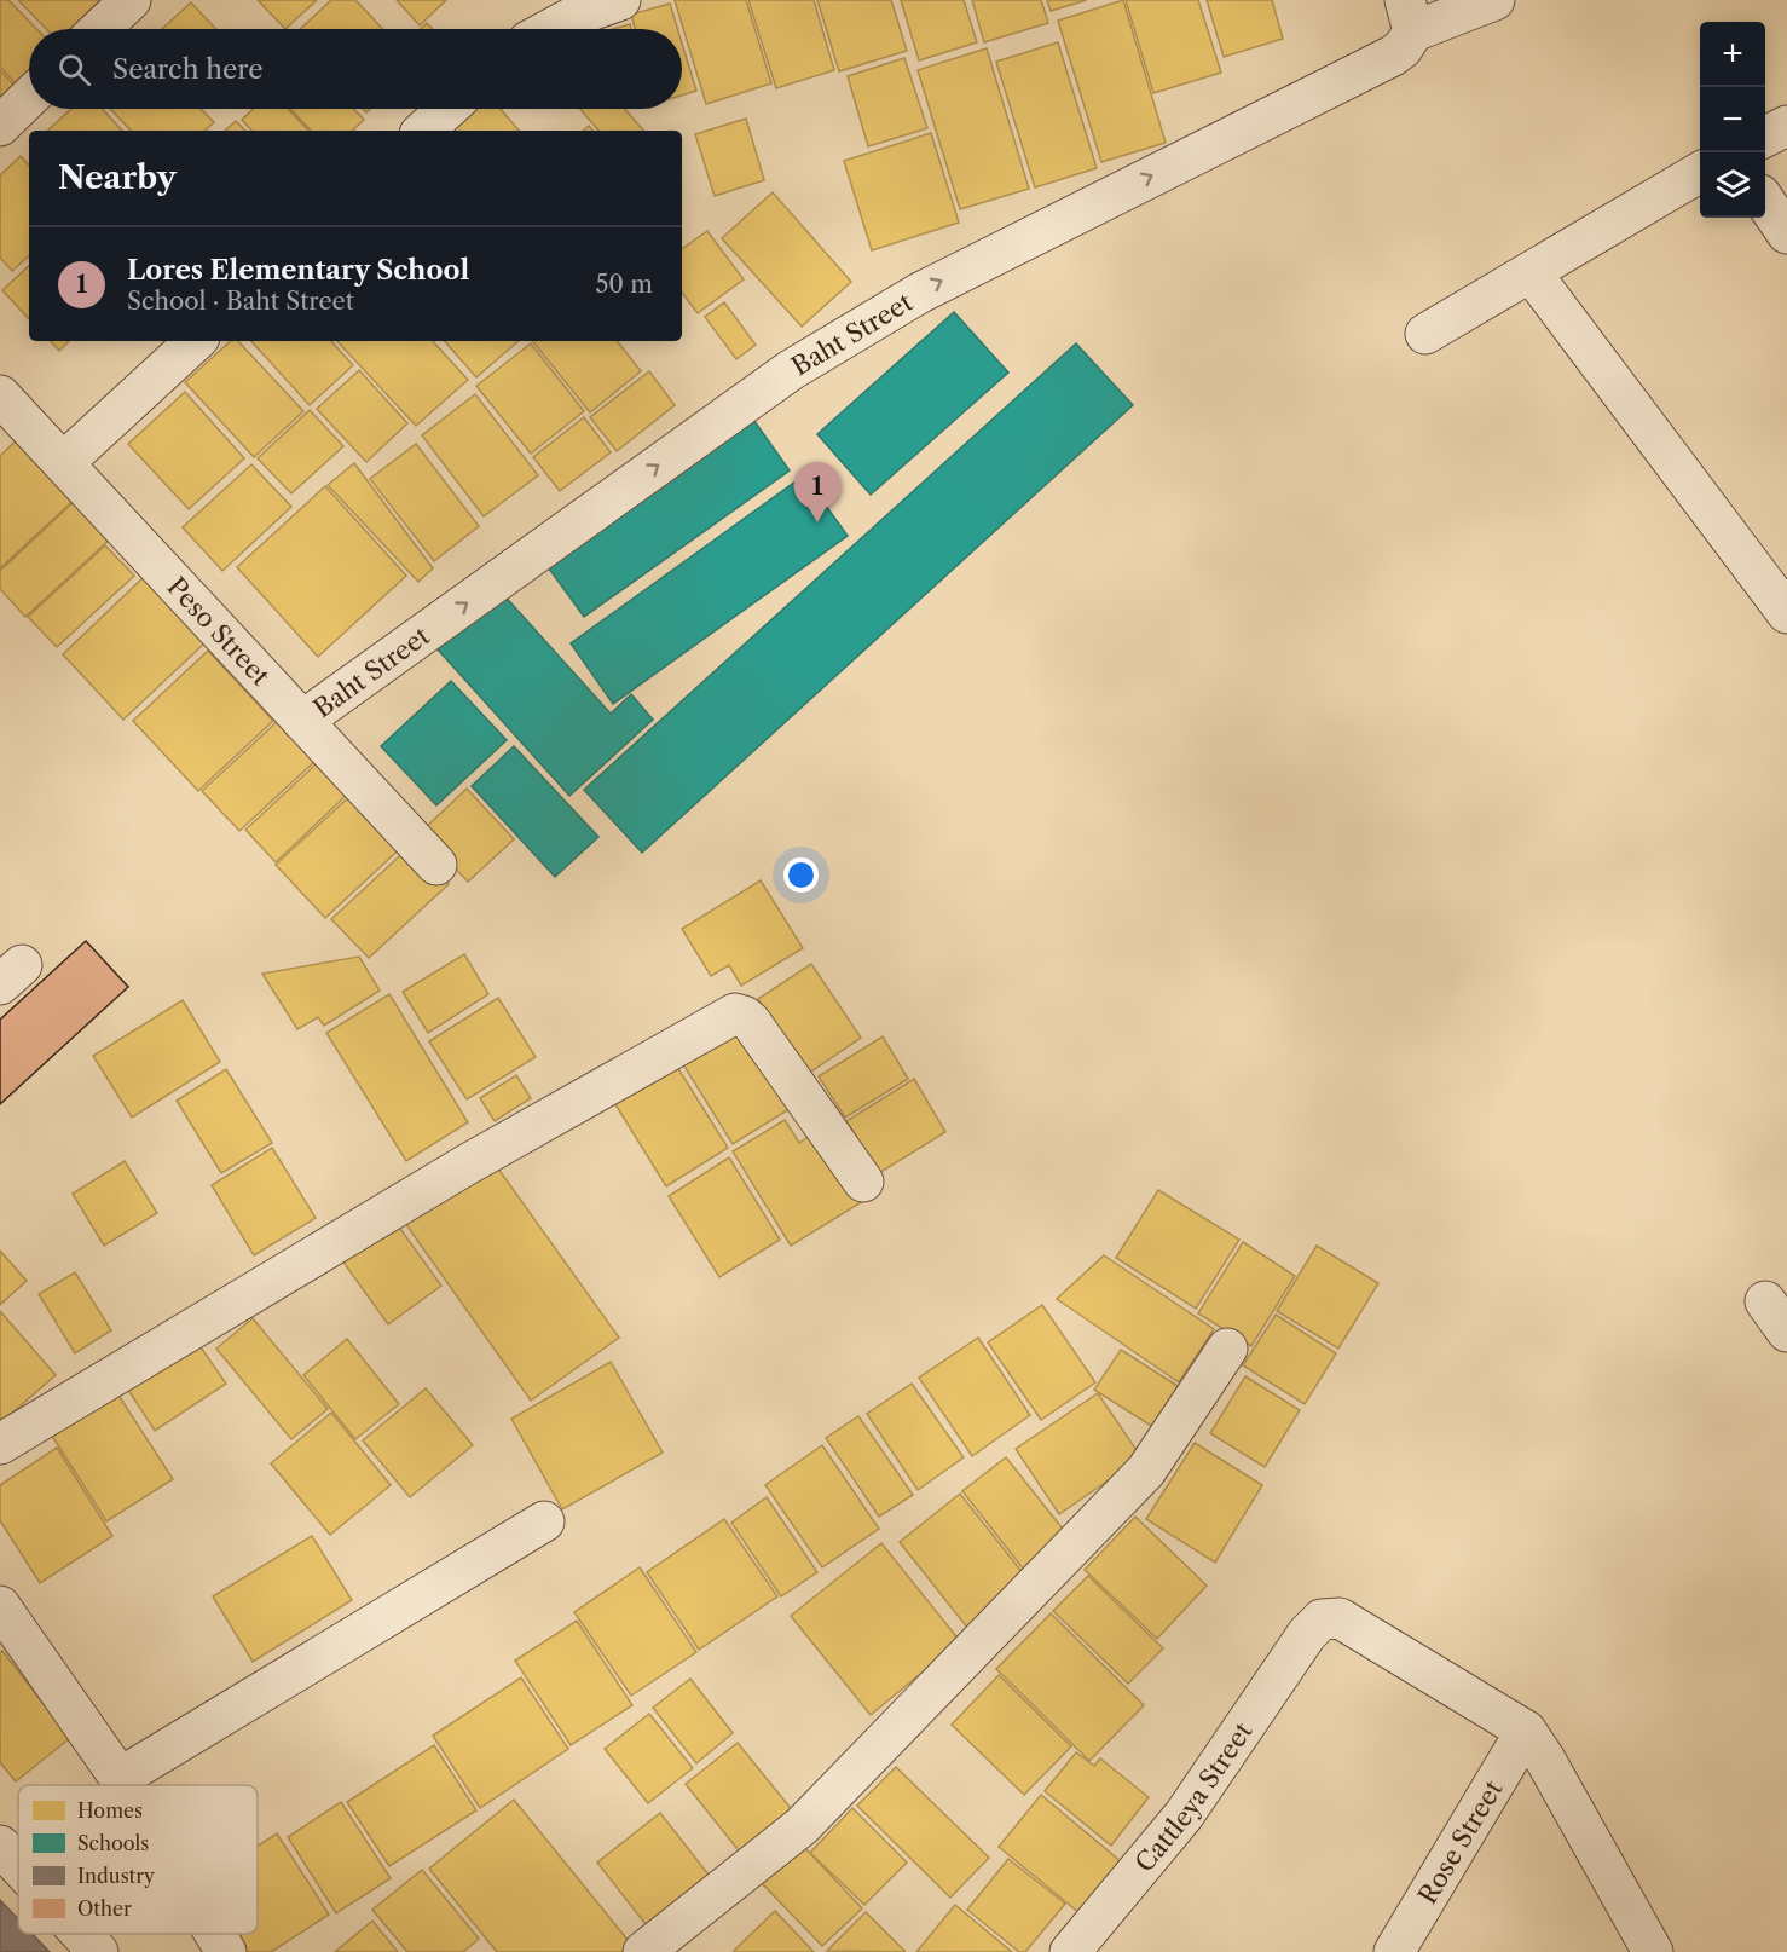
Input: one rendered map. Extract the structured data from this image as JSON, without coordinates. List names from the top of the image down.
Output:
{
  "streets": {
    "street": [
      "Baht Street",
      "Peso Street",
      "Cattleya Street",
      "Rose Street"
    ]
  },
  "crossings": [
    ["Baht Street", "Peso Street"],
    ["Cattleya Street", "Rose Street"]
  ],
  "one_way": ["Baht Street"],
  "legend": [
    "Homes",
    "Schools",
    "Industry",
    "Other"
  ],
  "page": {
    "map_buttons": ["+", "−"],
    "search": "Search here",
    "heading": "Nearby",
    "list": [
      {
        "mark": "1",
        "name": "Lores Elementary School",
        "note": "School · Baht Street",
        "value": "50 m"
      }
    ],
    "pins": "1"
  }
}
